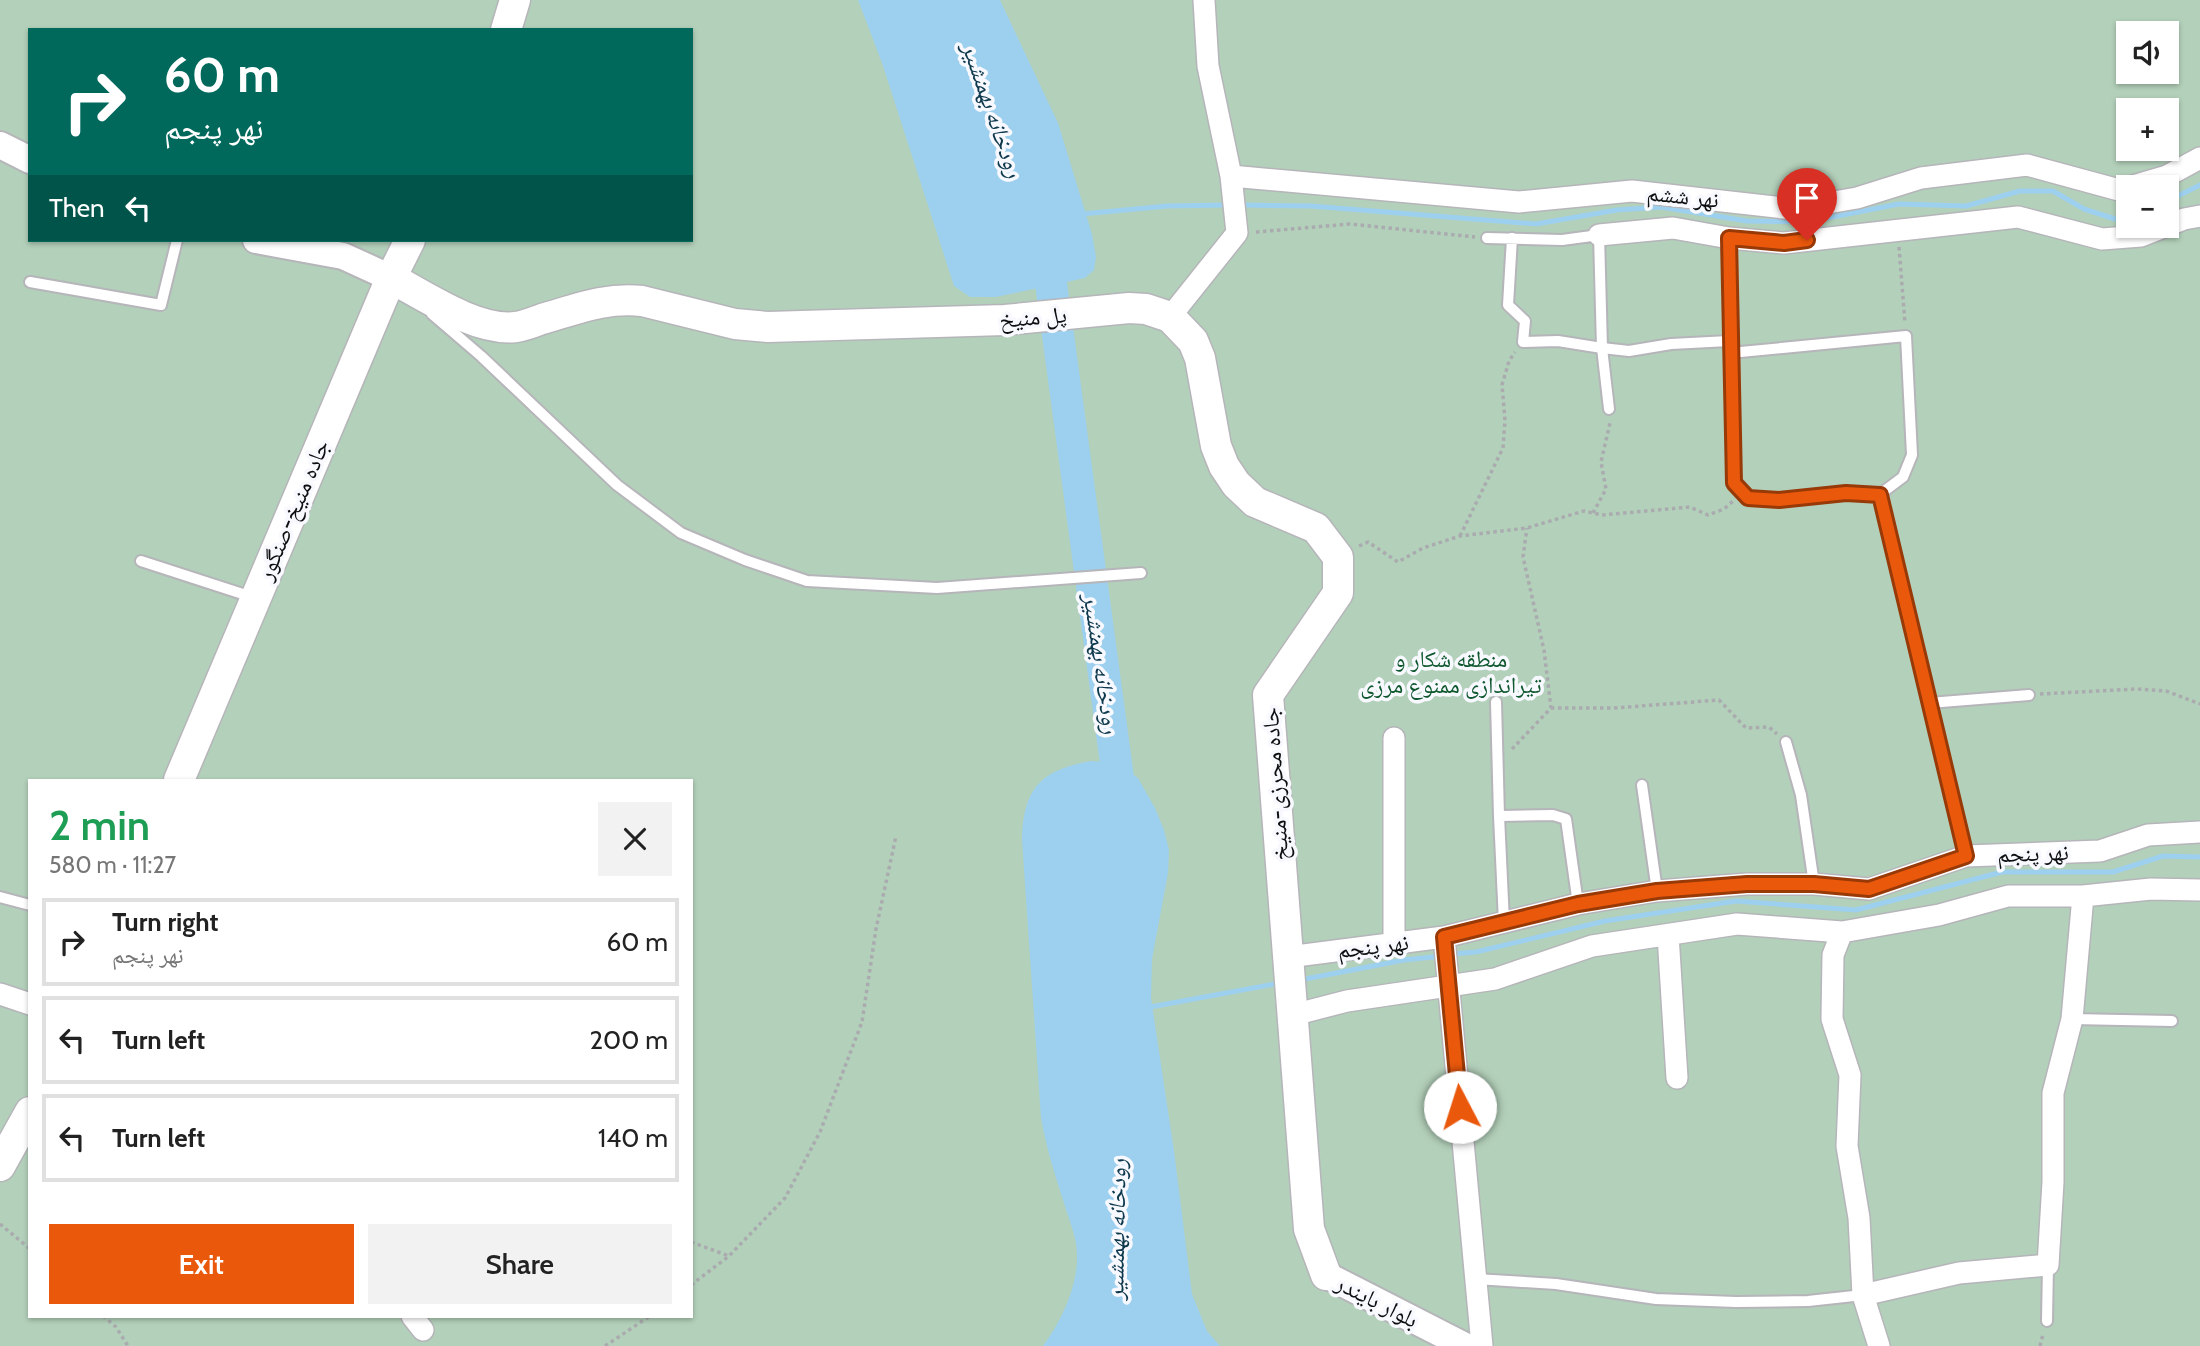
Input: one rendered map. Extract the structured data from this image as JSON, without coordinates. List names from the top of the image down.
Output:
{
  "streets": {
    "main road": ["پل منیخ", "جاده منیخ-صنگور", "جاده محرزی-منیخ"],
    "street": ["نهر ششم", "نهر پنجم", "بلوار بایندر"]
  },
  "crossings": [
    ["پل منیخ", "جاده منیخ-صنگور"],
    ["جاده محرزی-منیخ", "نهر پنجم"],
    ["جاده محرزی-منیخ", "بلوار بایندر"]
  ],
  "water": ["رودخانه بهمنشیر"],
  "parks": ["منطقه شکار و تیراندازی ممنوع مرزی"],
  "page": {
    "map_buttons": ["+", "−"],
    "turn": ["60 m", "نهر پنجم"],
    "then": "Then",
    "heading": ["2 min", "580 m · 11:27"],
    "list": [
      {
        "name": "Turn right",
        "note": "نهر پنجم",
        "value": "60 m"
      },
      {
        "name": "Turn left",
        "value": "200 m"
      },
      {
        "name": "Turn left",
        "value": "140 m"
      }
    ],
    "buttons": ["Exit", "Share"]
  }
}
